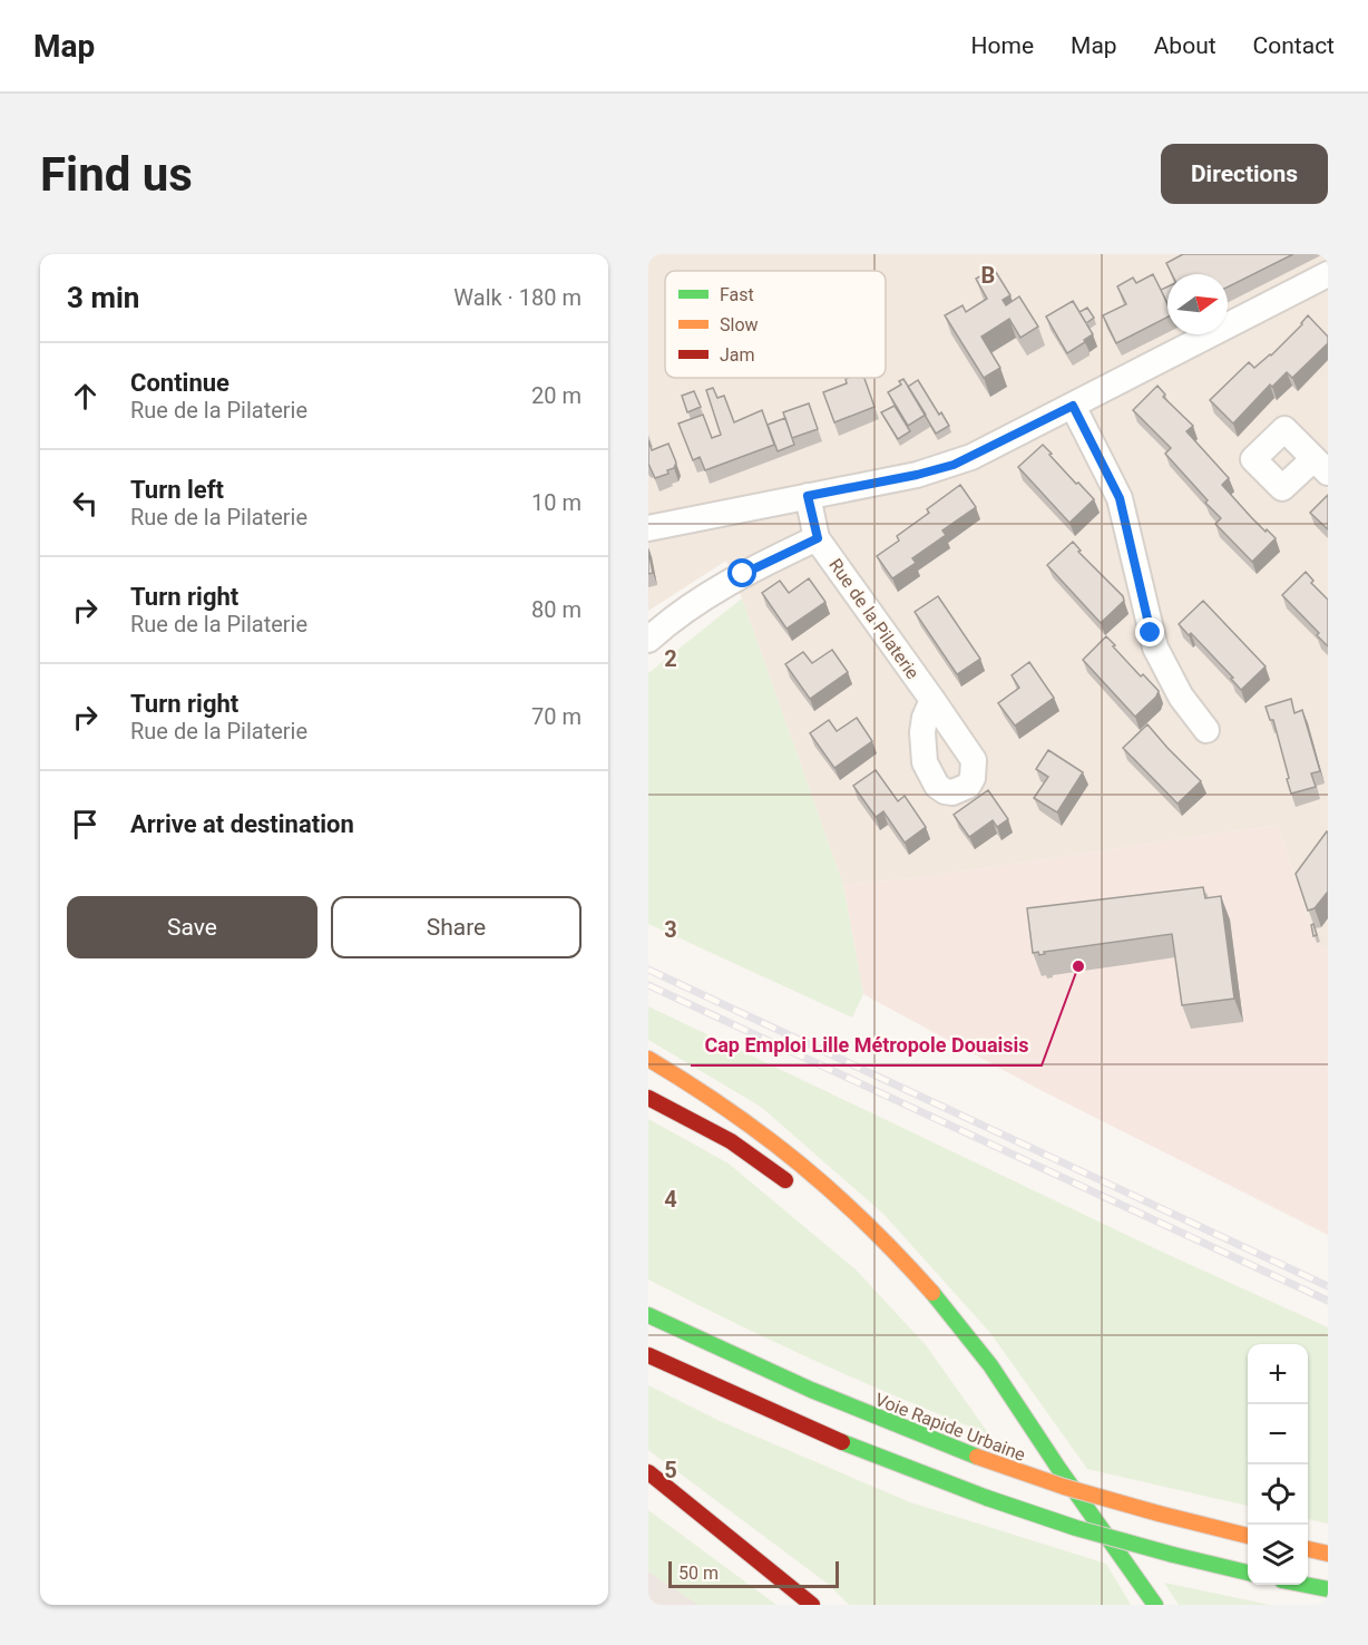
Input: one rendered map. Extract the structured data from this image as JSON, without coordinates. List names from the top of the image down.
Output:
{
  "streets": {
    "highway": ["Voie Rapide Urbaine"],
    "street": ["Rue de la Pilaterie"]
  },
  "places": ["Cap Emploi Lille Métropole Douaisis"],
  "legend": ["Fast", "Slow", "Jam"],
  "scale_bar": "50 m",
  "north": "right",
  "page": {
    "header": "Map",
    "nav": [
      "Home",
      "Map",
      "About",
      "Contact"
    ],
    "buttons": [
      "Directions",
      ["Save", "Share"]
    ],
    "title": "Find us",
    "heading": ["3 min", "Walk · 180 m"],
    "list": [
      ["Continue", "Rue de la Pilaterie", "20 m"],
      ["Turn left", "Rue de la Pilaterie", "10 m"],
      ["Turn right", "Rue de la Pilaterie", "80 m"],
      ["Turn right", "Rue de la Pilaterie", "70 m"],
      "Arrive at destination"
    ],
    "map_buttons": ["+", "−"],
    "scale": "50 m"
  },
  "grid": {
    "columns": ["B"],
    "rows": [
      "2",
      "3",
      "4",
      "5"
    ]
  }
}
